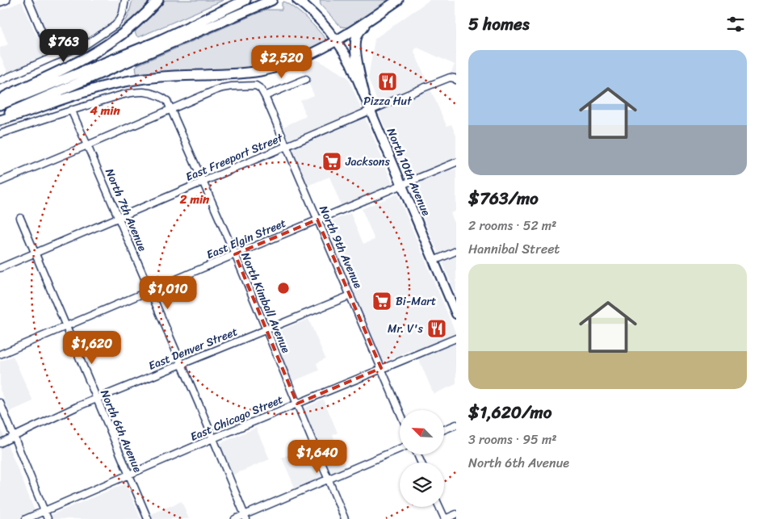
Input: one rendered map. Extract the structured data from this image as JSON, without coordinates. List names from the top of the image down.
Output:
{
  "streets": {
    "main road": ["North 10th Avenue"],
    "street": [
      "East Freeport Street",
      "North 7th Avenue",
      "East Elgin Street",
      "North 9th Avenue",
      "North Kimball Avenue",
      "East Denver Street",
      "East Chicago Street",
      "North 6th Avenue"
    ]
  },
  "crossings": [
    ["East Freeport Street", "North 10th Avenue"],
    ["East Freeport Street", "North 7th Avenue"],
    ["East Freeport Street", "North 9th Avenue"],
    ["East Freeport Street", "North Kimball Avenue"],
    ["East Freeport Street", "North 6th Avenue"],
    ["North 10th Avenue", "East Elgin Street"],
    ["North 7th Avenue", "East Elgin Street"],
    ["North 7th Avenue", "North Kimball Avenue"],
    ["North 7th Avenue", "East Denver Street"],
    ["North 7th Avenue", "East Chicago Street"],
    ["East Elgin Street", "North 9th Avenue"],
    ["East Elgin Street", "North Kimball Avenue"],
    ["East Elgin Street", "North 6th Avenue"],
    ["North 9th Avenue", "East Denver Street"],
    ["North 9th Avenue", "East Chicago Street"],
    ["North Kimball Avenue", "East Denver Street"],
    ["North Kimball Avenue", "East Chicago Street"],
    ["East Denver Street", "North 6th Avenue"],
    ["East Chicago Street", "North 6th Avenue"]
  ],
  "places": {
    "restaurant": ["Pizza Hut", "Mr. V's"],
    "supermarket": ["Jacksons", "Bi-Mart"]
  },
  "north": "top left",
  "page": {
    "heading": "5 homes",
    "price": [
      "$763",
      "$2,520",
      "$1,010",
      "$1,620",
      "$1,640"
    ],
    "list": [
      {
        "name": "$763/mo",
        "note": "2 rooms · 52 m² · Hannibal Street"
      },
      {
        "name": "$1,620/mo",
        "note": "3 rooms · 95 m² · North 6th Avenue"
      }
    ]
  },
  "rings": ["4 min", "2 min"]
}
